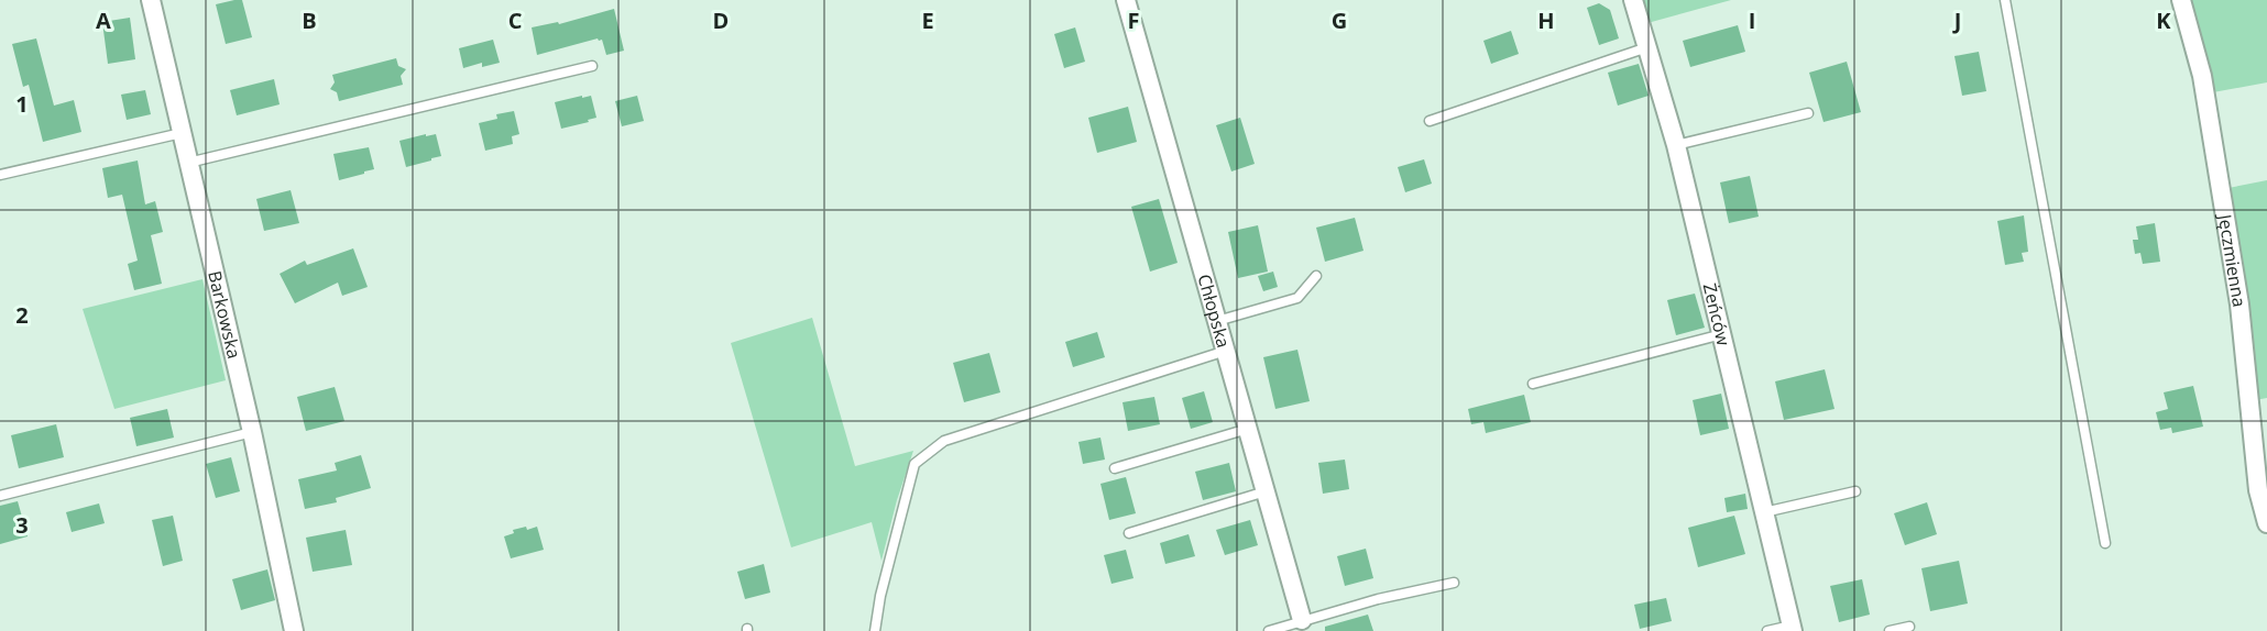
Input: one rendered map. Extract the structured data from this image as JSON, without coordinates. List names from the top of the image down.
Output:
{
  "streets": {
    "street": [
      "Jęczmienna",
      "Chłopska",
      "Żeńców",
      "Barkowska"
    ]
  },
  "grid": {
    "columns": [
      "A",
      "B",
      "C",
      "D",
      "E",
      "F",
      "G",
      "H",
      "I",
      "J",
      "K"
    ],
    "rows": ["1", "2", "3"]
  }
}
